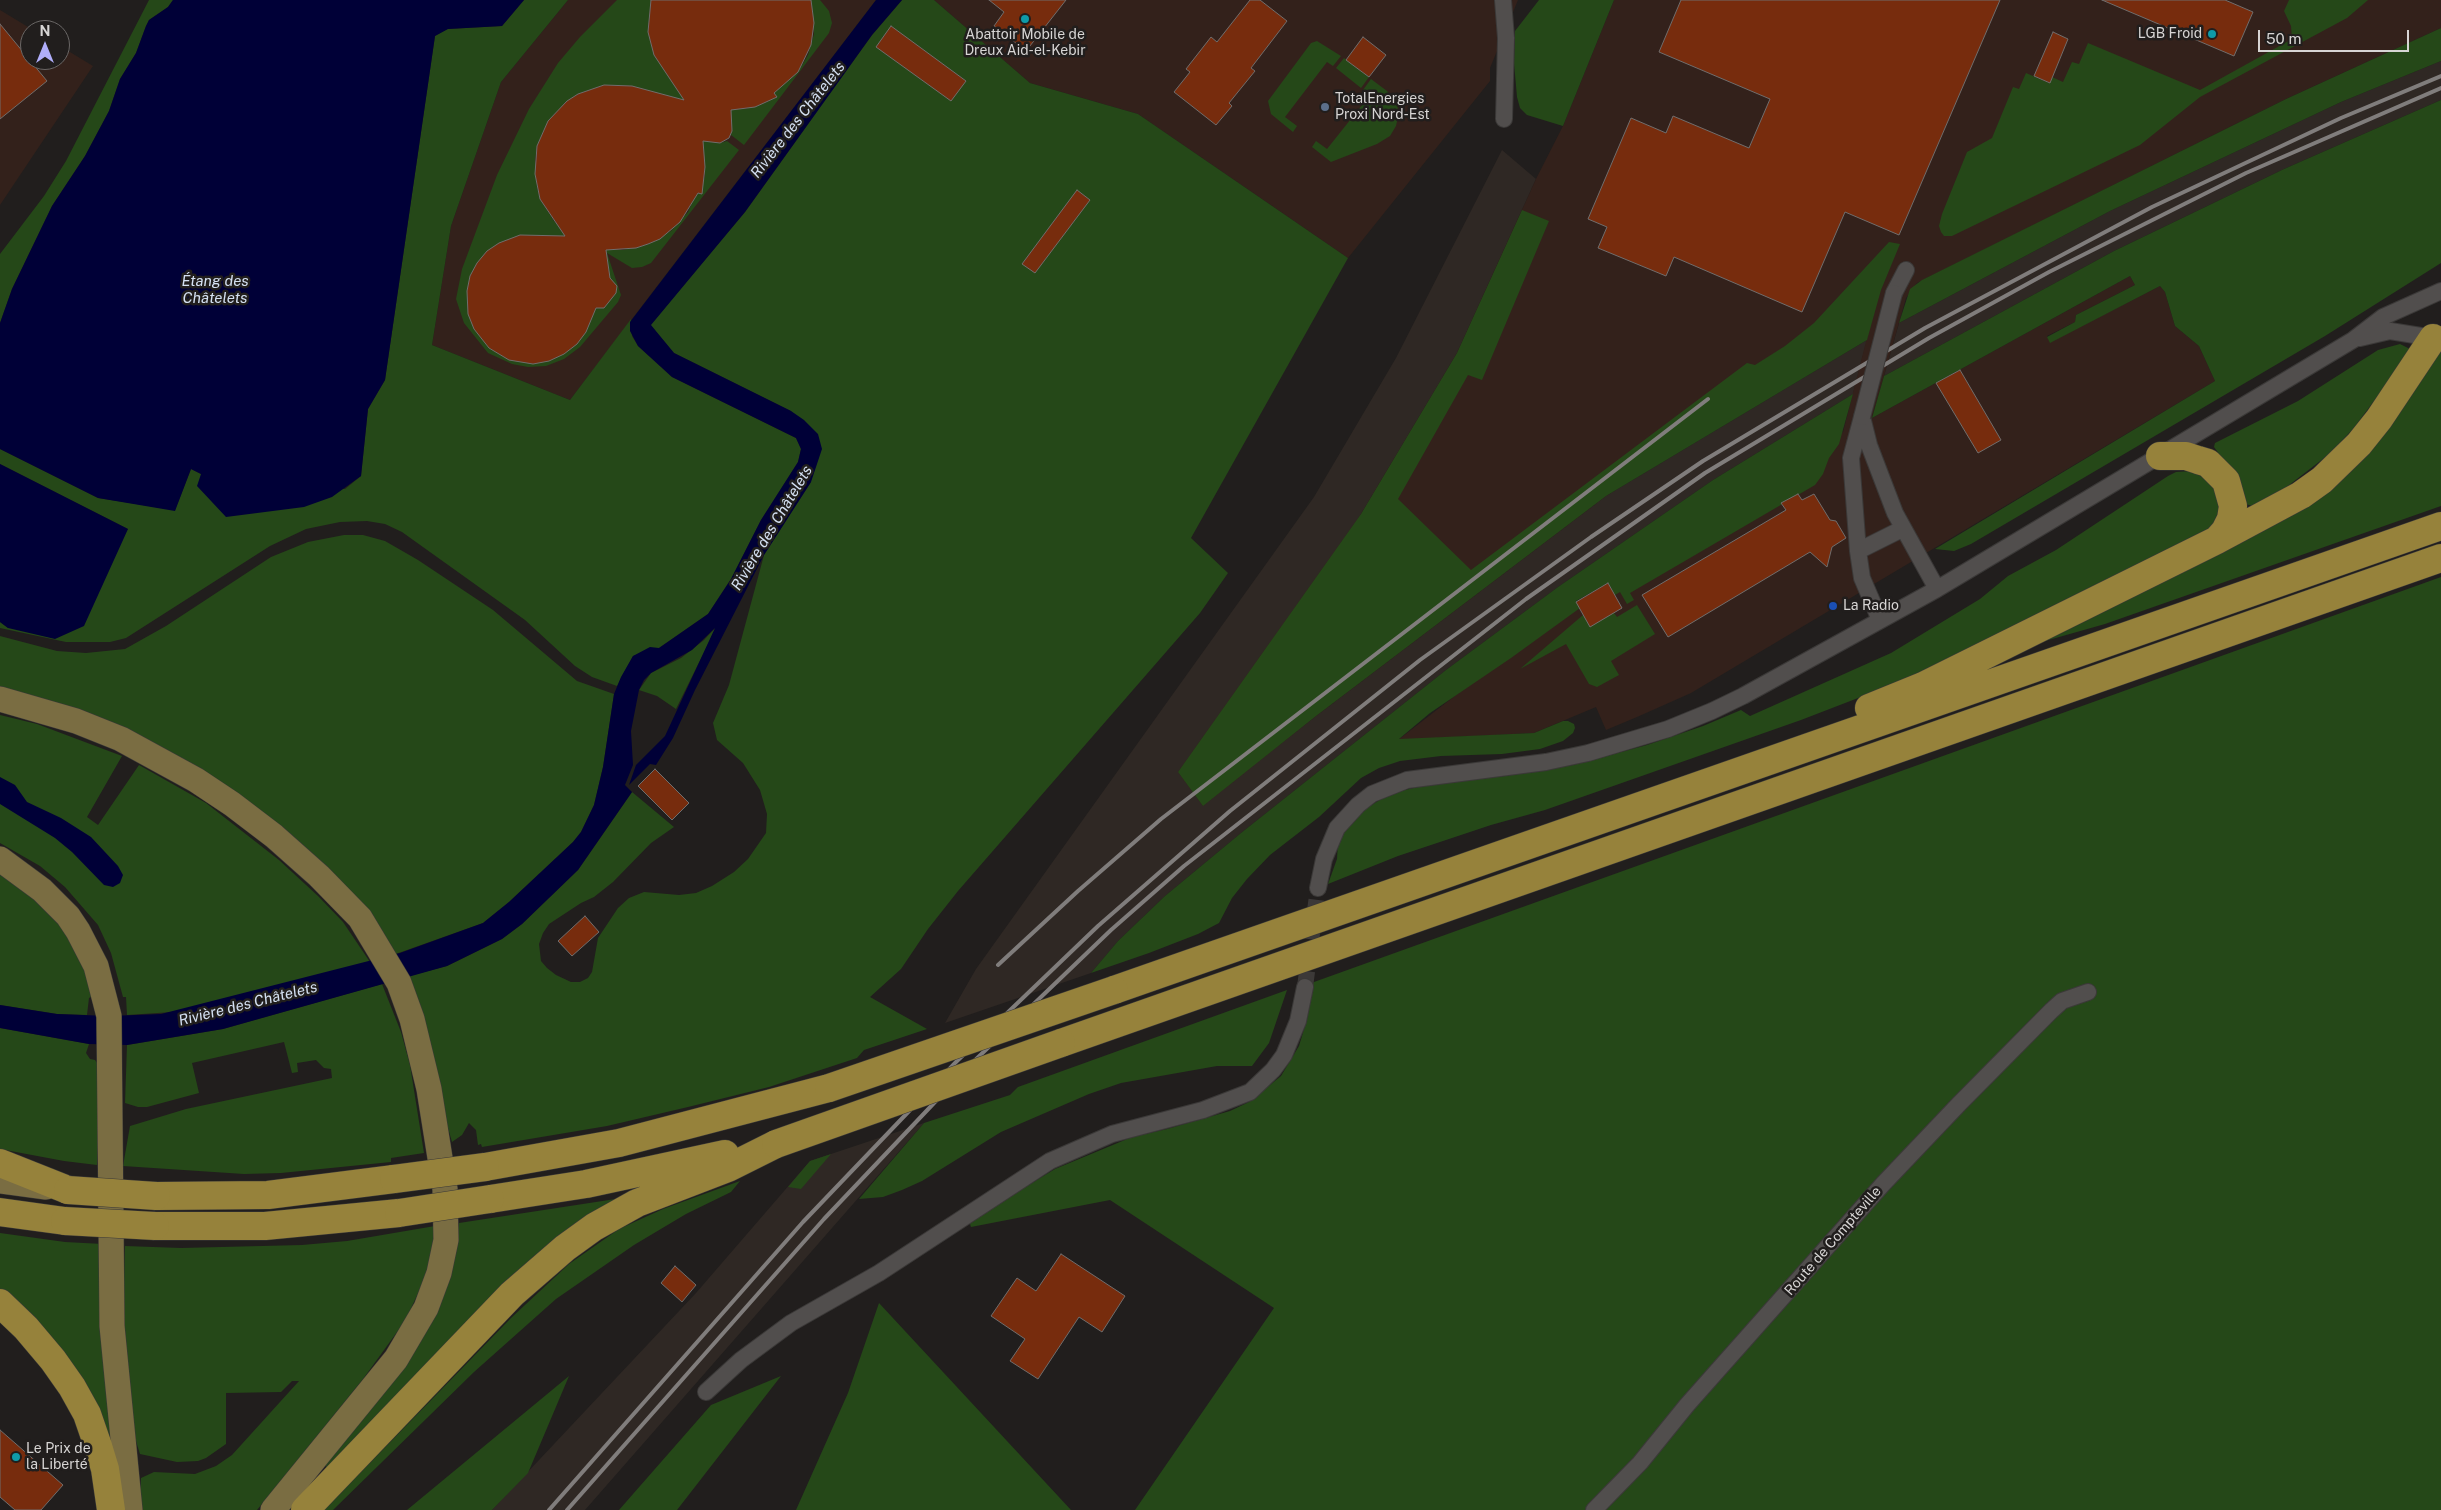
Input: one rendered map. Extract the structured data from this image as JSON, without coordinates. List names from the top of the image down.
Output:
{
  "streets": {
    "street": ["Route de Compteville"]
  },
  "water": ["Rivière des Châtelets", "Étang des Châtelets"],
  "places": [
    "Abattoir Mobile de Dreux Aid-el-Kebir",
    "LGB Froid",
    "TotalEnergies Proxi Nord-Est",
    "La Radio",
    "Le Prix de la Liberté"
  ],
  "scale_bar": "50 m",
  "north": "top"
}
